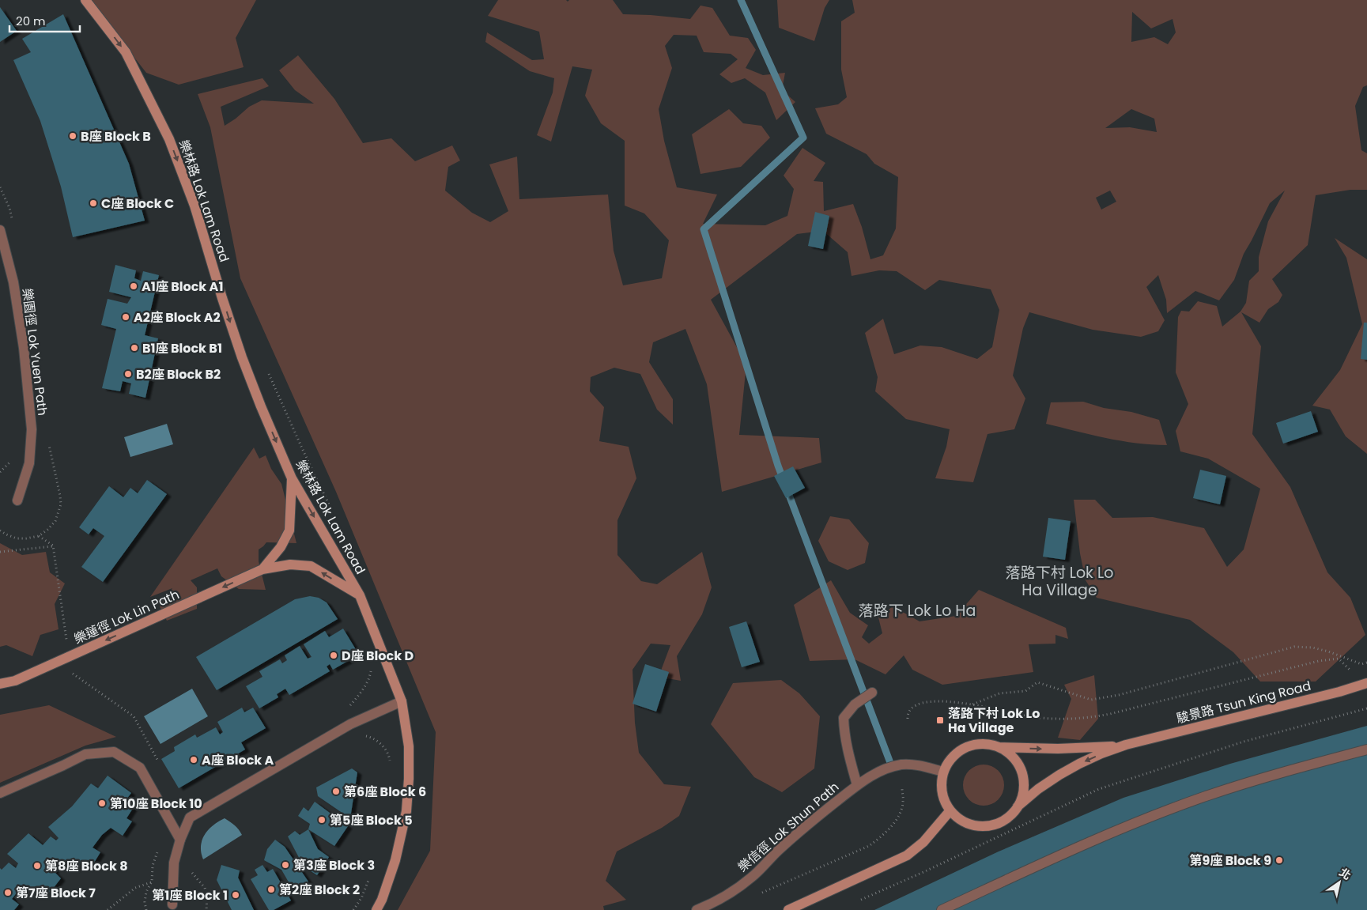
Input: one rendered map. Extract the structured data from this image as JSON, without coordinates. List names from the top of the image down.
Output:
{
  "streets": {
    "street": [
      "樂林路 Lok Lam Road",
      "樂園徑 Lok Yuen Path",
      "樂蓮徑 Lok Lin Path",
      "駿景路 Tsun King Road",
      "樂信徑 Lok Shun Path"
    ]
  },
  "crossings": [
    ["樂林路 Lok Lam Road", "樂蓮徑 Lok Lin Path"],
    ["駿景路 Tsun King Road", "樂信徑 Lok Shun Path"]
  ],
  "one_way": ["樂林路 Lok Lam Road", "樂蓮徑 Lok Lin Path"],
  "districts": ["落路下村 Lok Lo Ha Village", "落路下 Lok Lo Ha"],
  "places": {
    "other": [
      "B座 Block B",
      "C座 Block C",
      "A1座 Block A1",
      "A2座 Block A2",
      "B1座 Block B1",
      "B2座 Block B2",
      "D座 Block D",
      "A座 Block A",
      "第6座 Block 6",
      "第10座 Block 10",
      "第5座 Block 5",
      "第9座 Block 9",
      "第3座 Block 3",
      "第8座 Block 8",
      "第2座 Block 2",
      "第7座 Block 7",
      "第1座 Block 1"
    ],
    "transit": ["落路下村 Lok Lo Ha Village"]
  },
  "scale_bar": "20 m",
  "north": "top right"
}
